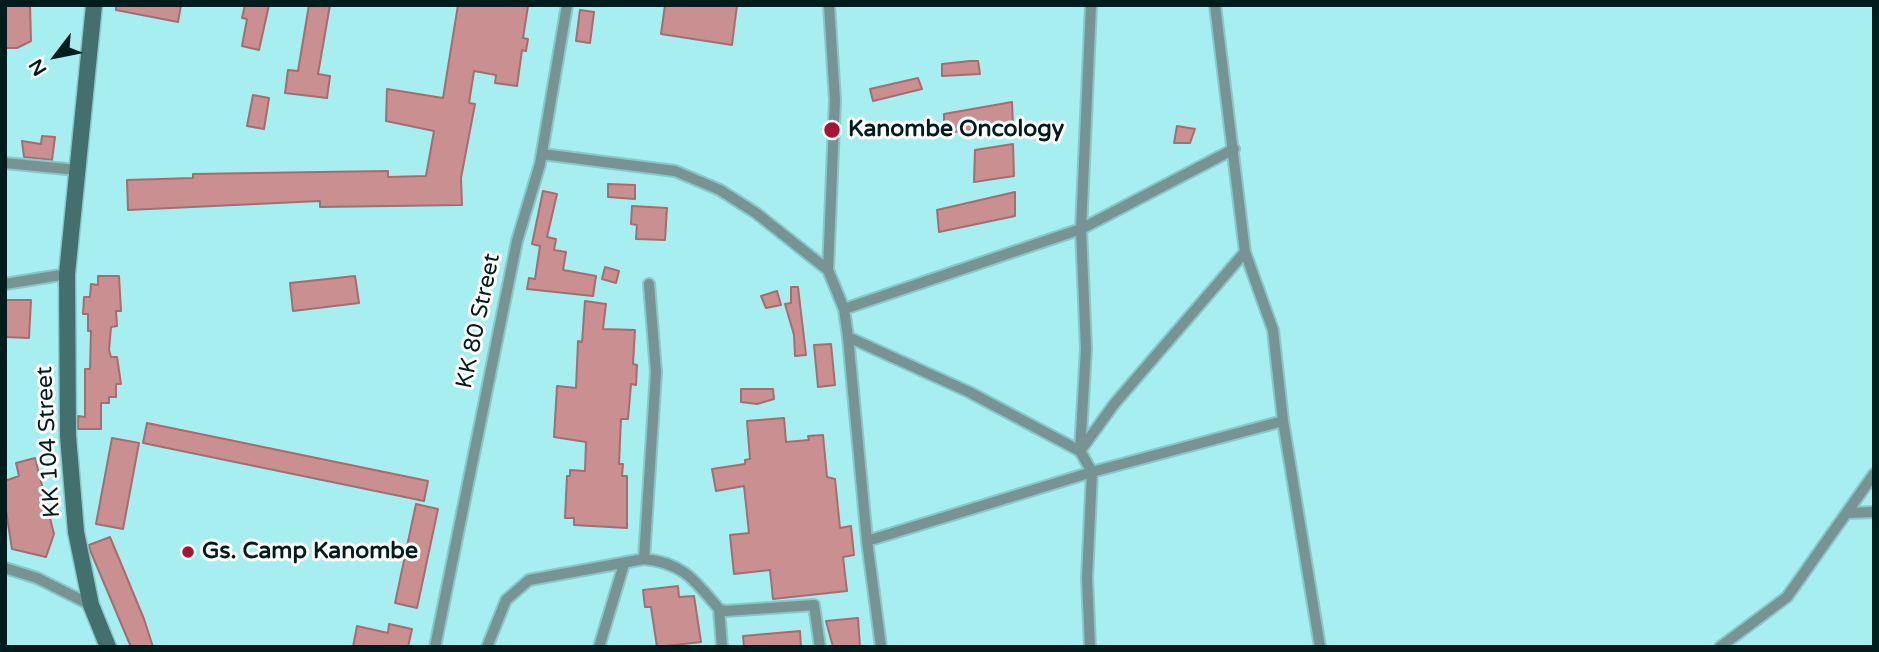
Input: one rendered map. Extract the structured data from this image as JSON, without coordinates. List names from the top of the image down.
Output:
{
  "streets": {
    "street": ["KK 80 Street", "KK 104 Street"]
  },
  "places": ["Kanombe Oncology", "Gs. Camp Kanombe"],
  "north": "bottom left"
}
